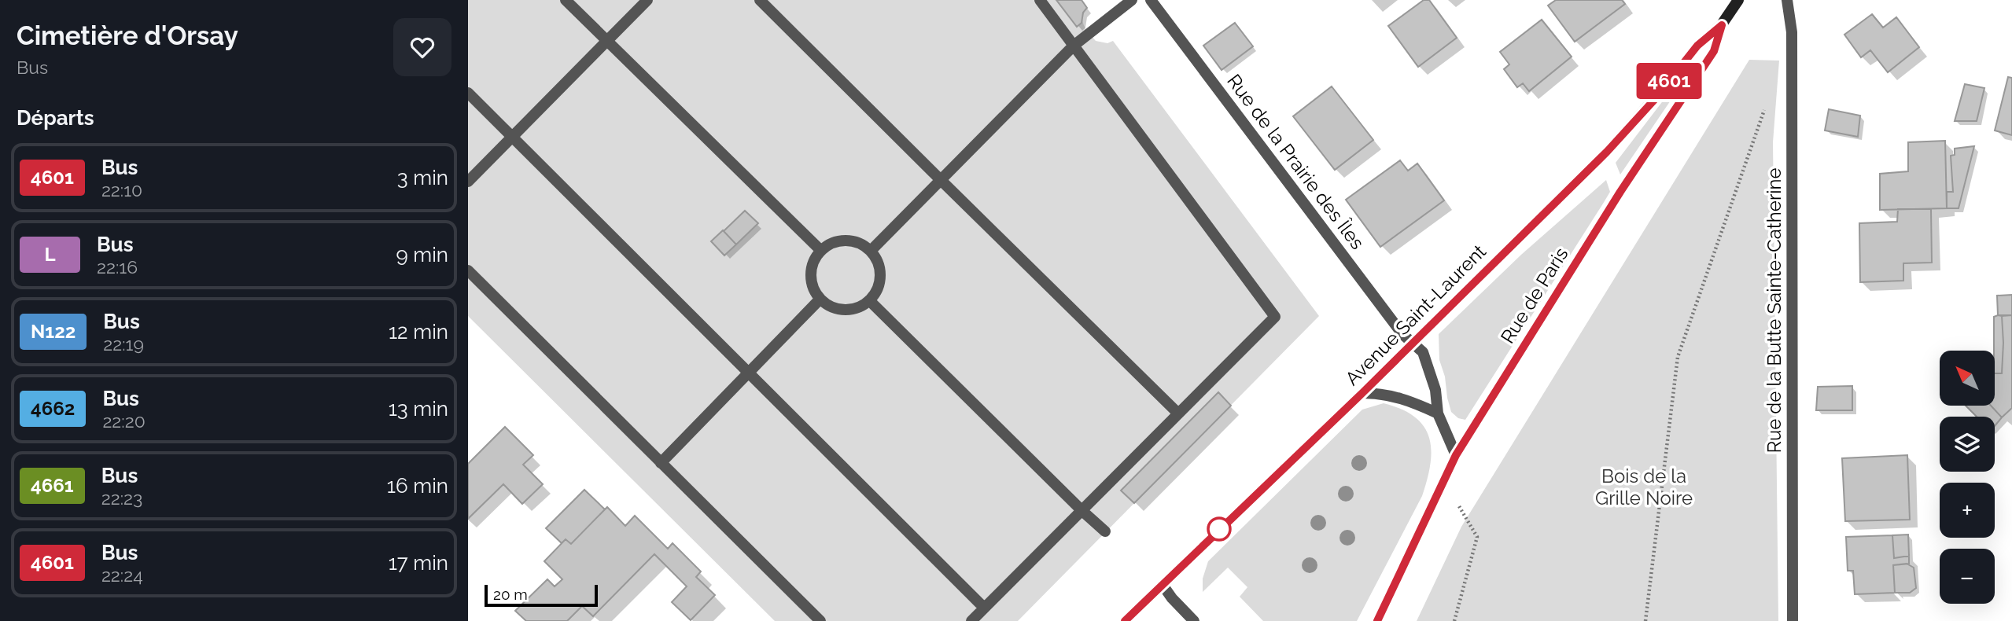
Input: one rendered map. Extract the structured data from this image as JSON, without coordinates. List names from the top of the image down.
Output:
{
  "streets": {
    "main road": ["Rue de Paris", "Avenue Saint-Laurent"],
    "street": ["Rue de la Prairie des Îles", "Rue de la Butte Sainte-Catherine"]
  },
  "crossings": [
    ["Rue de la Prairie des Îles", "Rue de Paris"],
    ["Rue de la Prairie des Îles", "Avenue Saint-Laurent"],
    ["Rue de Paris", "Avenue Saint-Laurent"]
  ],
  "parks": ["Bois de la Grille Noire"],
  "lines": ["bus line 4601"],
  "scale_bar": "20 m",
  "north": "top left",
  "page": {
    "heading": [
      ["Cimetière d'Orsay", "Bus"],
      "Départs"
    ],
    "on_map": "4601",
    "list": [
      {
        "mark": "4601",
        "name": "Bus",
        "note": "22:10",
        "value": "3 min"
      },
      {
        "mark": "L",
        "name": "Bus",
        "note": "22:16",
        "value": "9 min"
      },
      {
        "mark": "N122",
        "name": "Bus",
        "note": "22:19",
        "value": "12 min"
      },
      {
        "mark": "4662",
        "name": "Bus",
        "note": "22:20",
        "value": "13 min"
      },
      {
        "mark": "4661",
        "name": "Bus",
        "note": "22:23",
        "value": "16 min"
      },
      {
        "mark": "4601",
        "name": "Bus",
        "note": "22:24",
        "value": "17 min"
      }
    ],
    "map_buttons": ["+", "−"],
    "scale": "20 m"
  }
}
